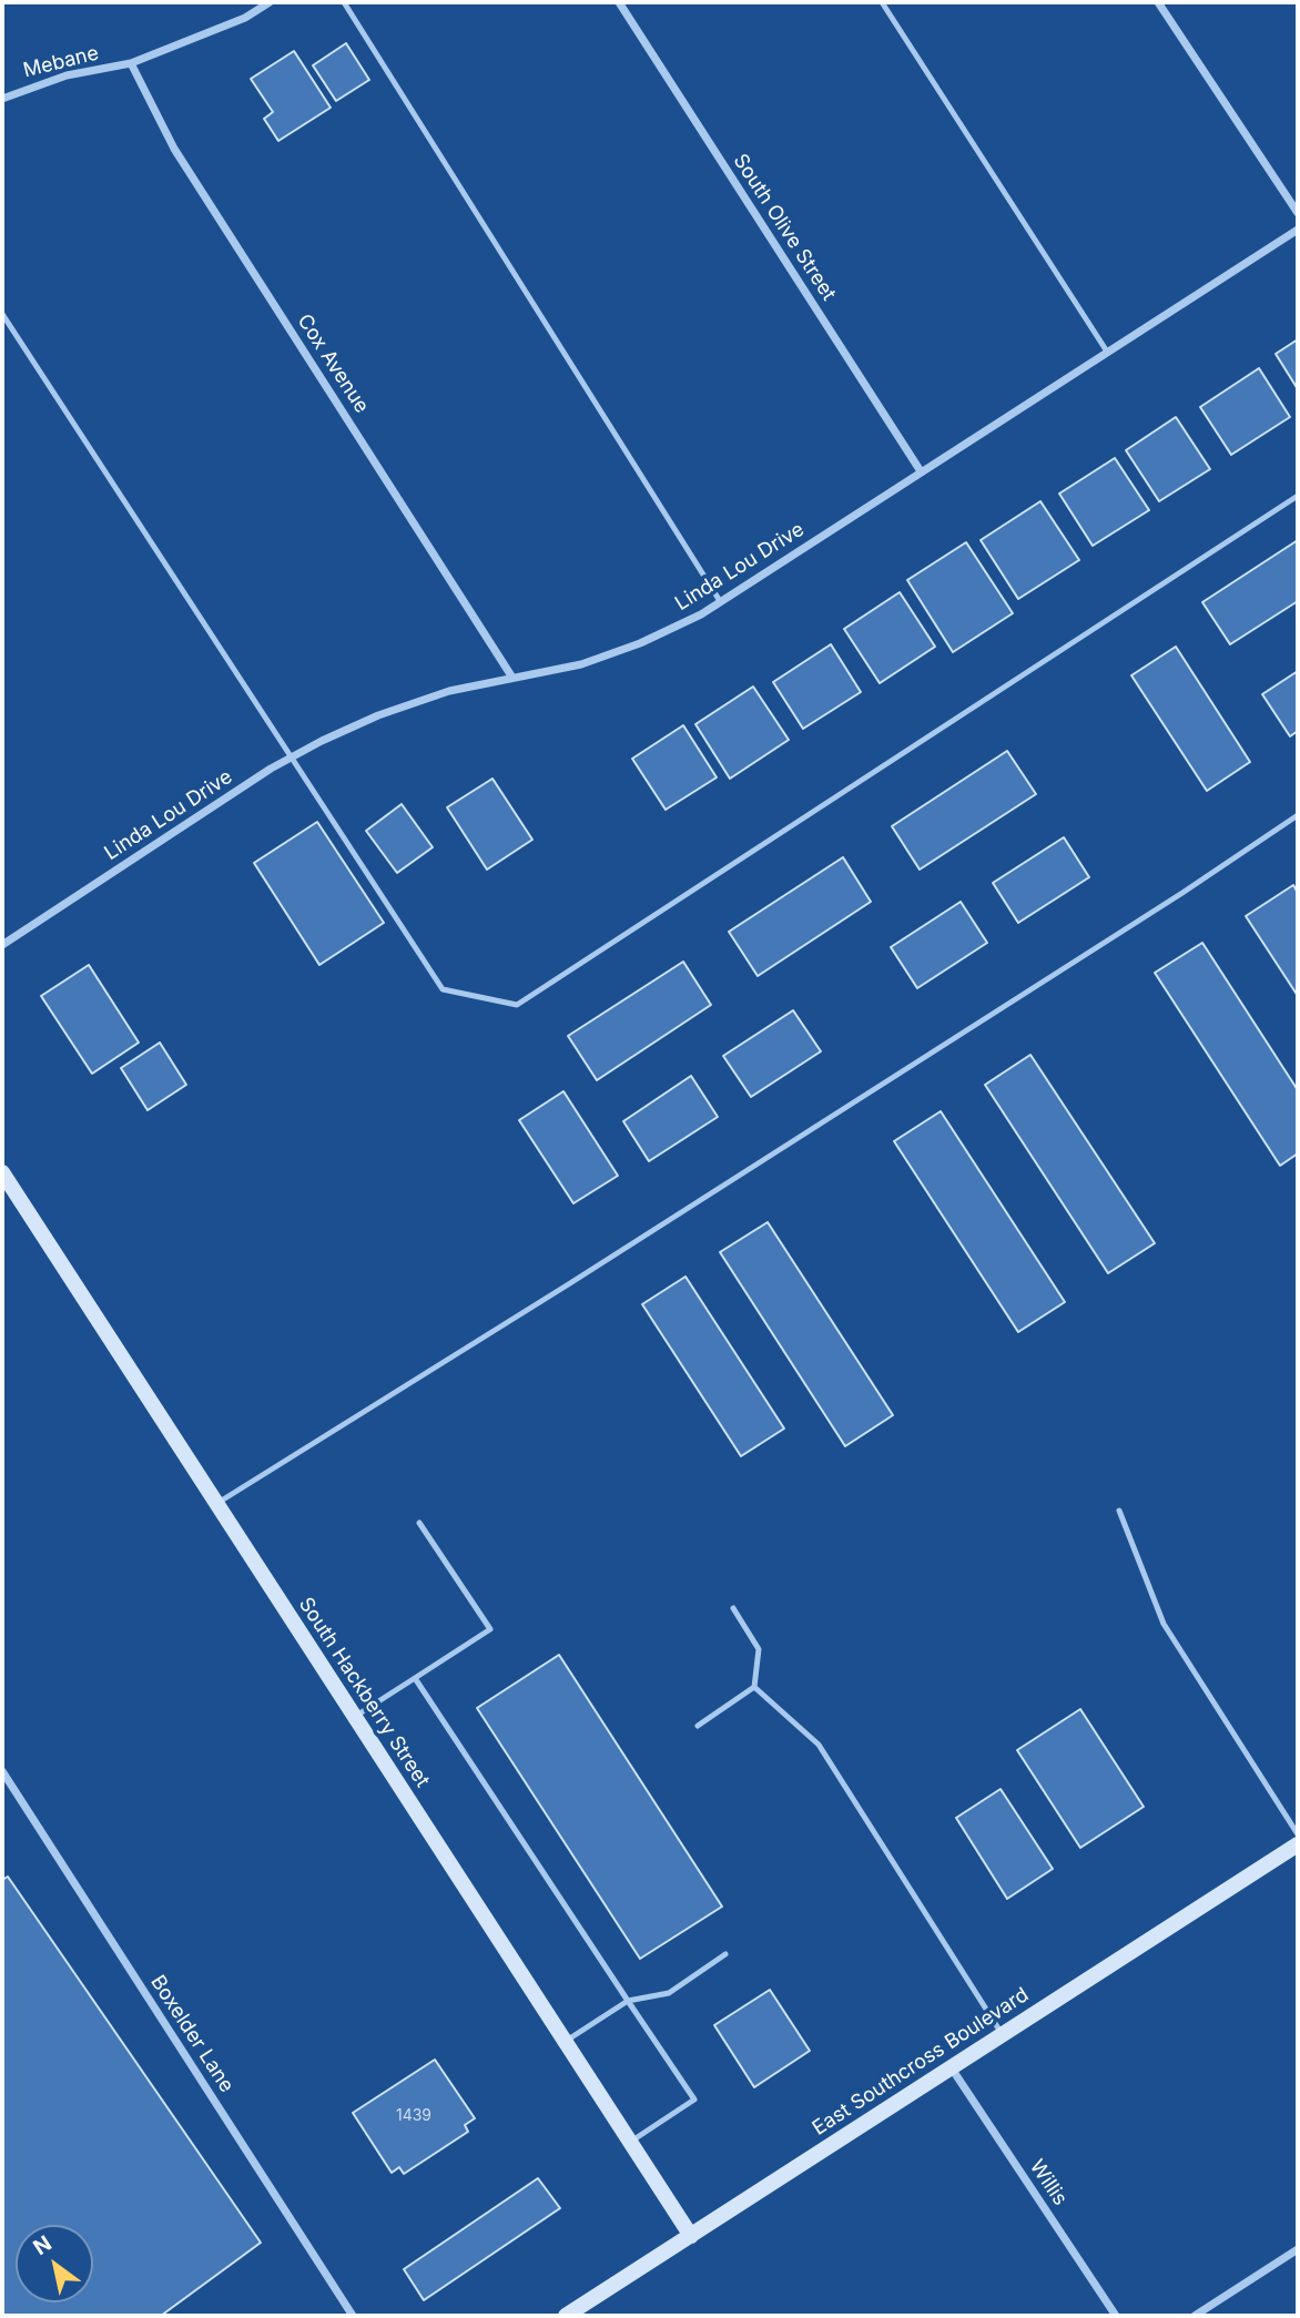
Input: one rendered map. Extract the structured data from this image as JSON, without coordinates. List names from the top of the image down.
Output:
{
  "streets": {
    "main road": ["South Hackberry Street", "East Southcross Boulevard"],
    "street": [
      "Mebane",
      "South Olive Street",
      "Cox Avenue",
      "Linda Lou Drive",
      "Boxelder Lane",
      "Willis"
    ]
  },
  "crossings": [
    ["Mebane", "Cox Avenue"],
    ["South Olive Street", "Linda Lou Drive"],
    ["Cox Avenue", "Linda Lou Drive"],
    ["South Hackberry Street", "East Southcross Boulevard"],
    ["East Southcross Boulevard", "Willis"]
  ],
  "house_numbers": ["1439"],
  "north": "top left"
}
